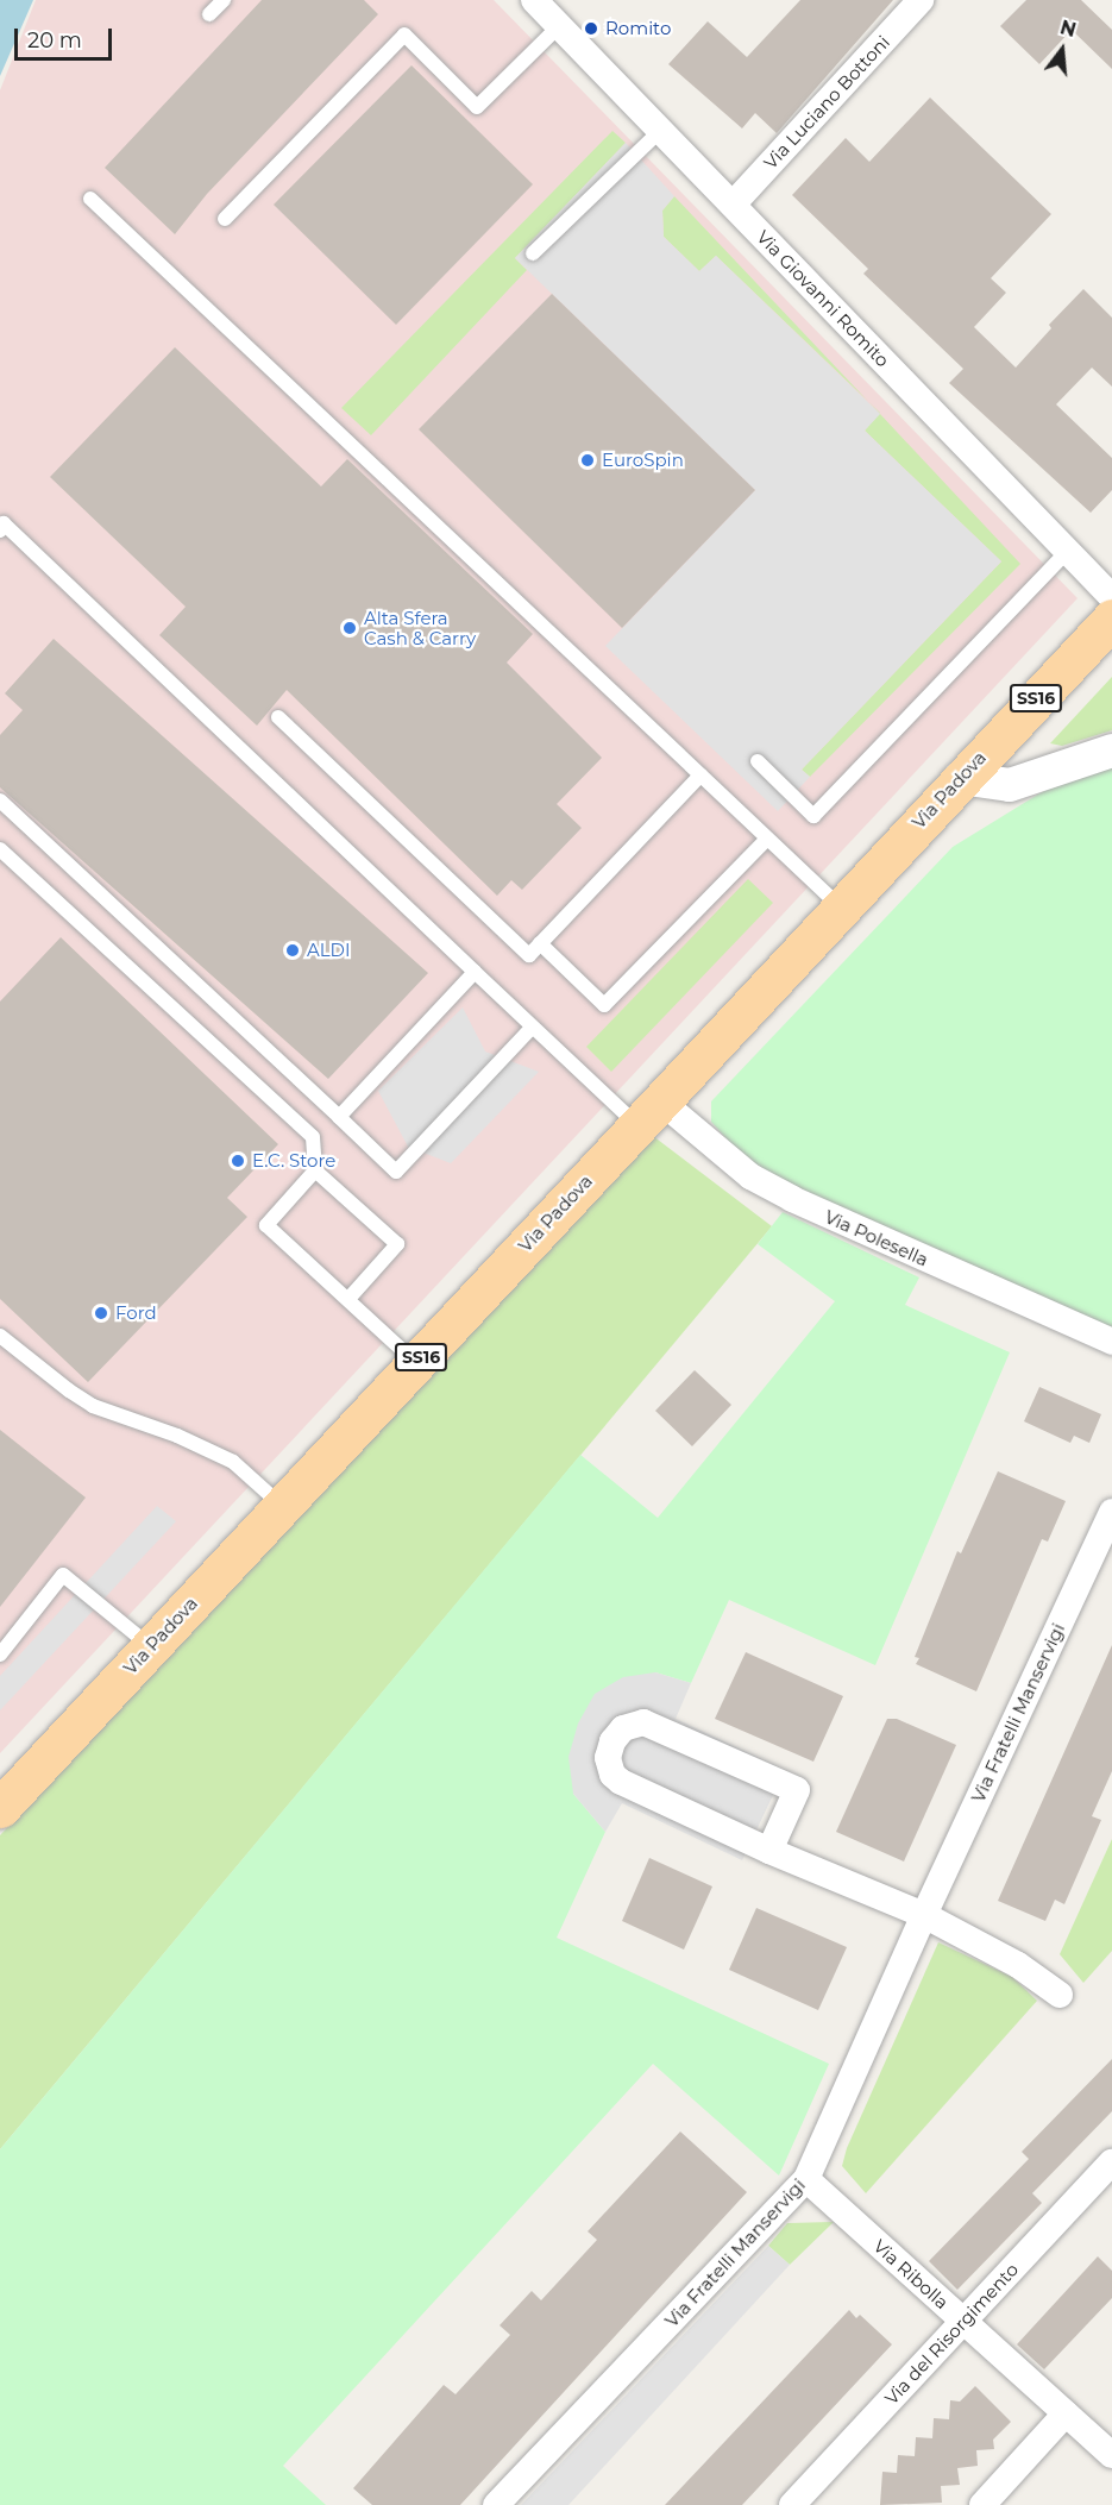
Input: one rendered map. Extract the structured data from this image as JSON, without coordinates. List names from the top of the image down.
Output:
{
  "streets": {
    "main road": ["SS16", "Via Padova"],
    "street": [
      "Via Luciano Bottoni",
      "Via Giovanni Romito",
      "Via Polesella",
      "Via Fratelli Manservigi",
      "Via Ribolla",
      "Via del Risorgimento"
    ]
  },
  "crossings": [
    ["Via Luciano Bottoni", "Via Giovanni Romito"],
    ["Via Padova", "Via Polesella"],
    ["Via Fratelli Manservigi", "Via Ribolla"],
    ["Via Ribolla", "Via del Risorgimento"]
  ],
  "places": [
    "Romito",
    "EuroSpin",
    "Alta Sfera Cash & Carry",
    "ALDI",
    "E.C. Store",
    "Ford"
  ],
  "scale_bar": "20 m",
  "north": "top"
}
